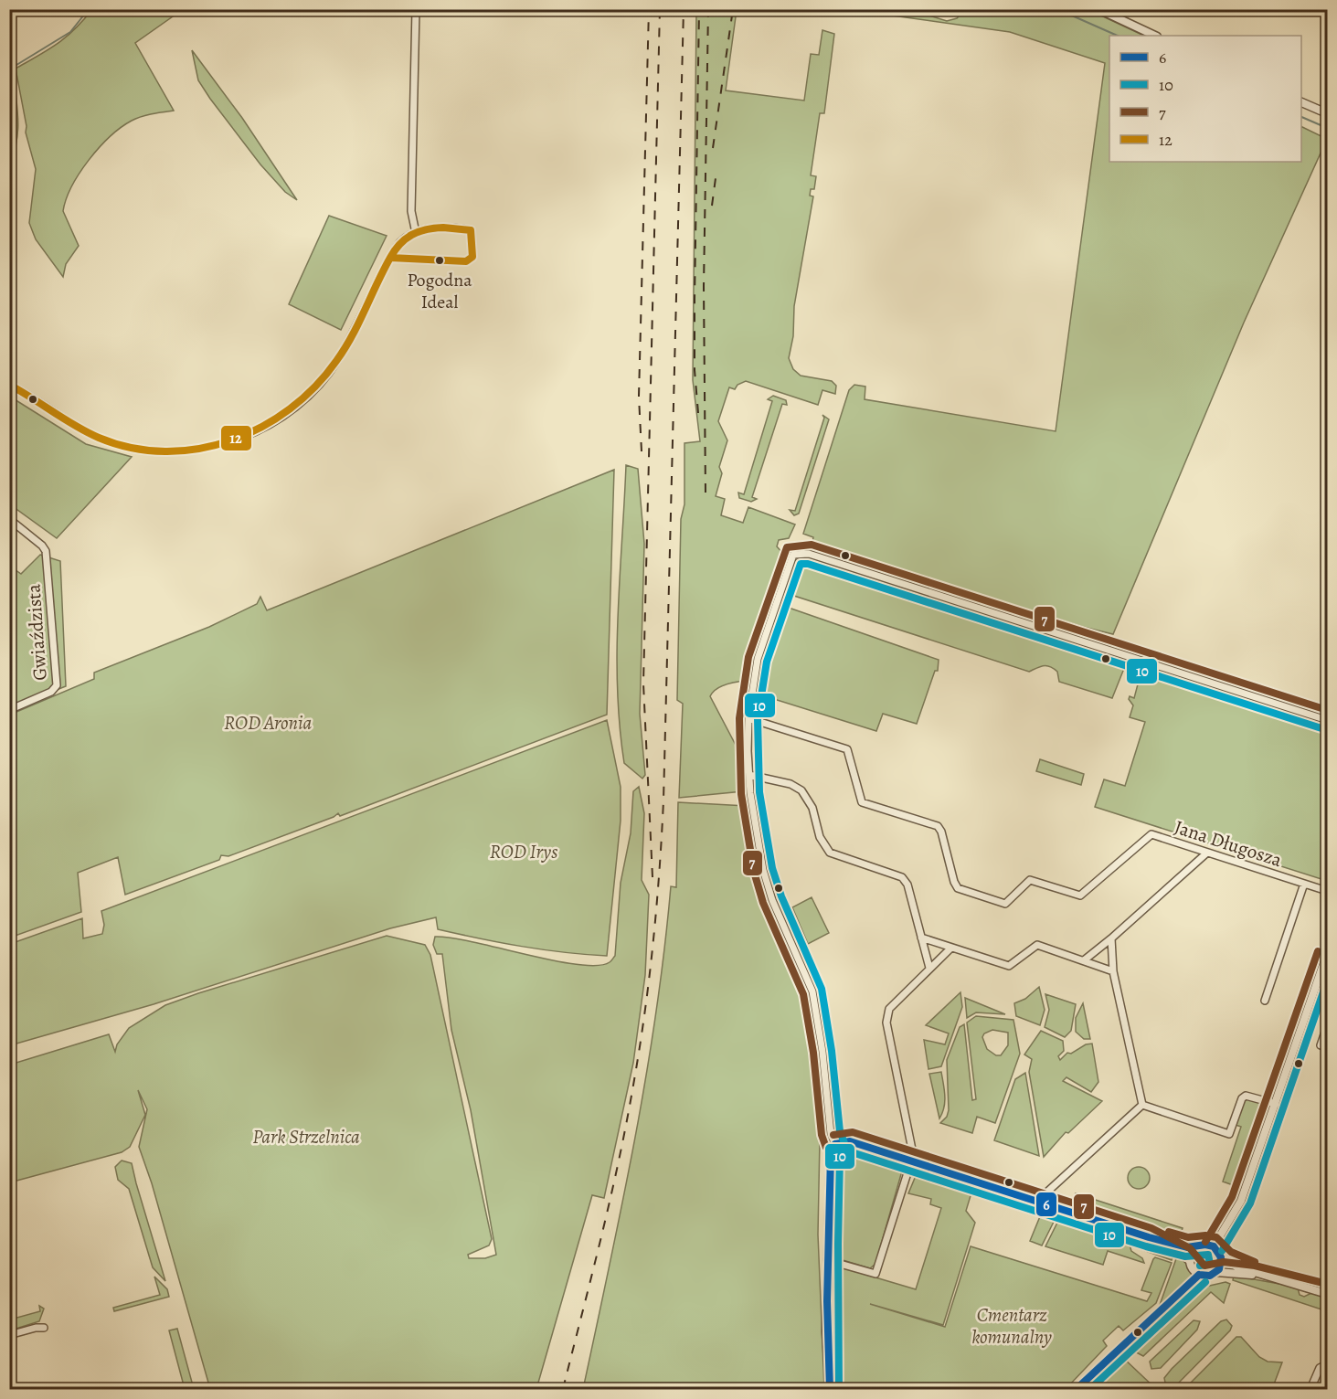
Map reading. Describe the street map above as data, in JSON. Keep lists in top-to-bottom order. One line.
{"streets":{"street":["Gwiaździsta","Jana Długosza"]},"parks":["ROD Aronia","ROD Irys","Park Strzelnica","Cmentarz komunalny"],"places":["Pogodna Ideal"],"lines":["transit line 12","transit line 7","transit line 10","transit line 6"],"legend":["6","10","7","12"]}
